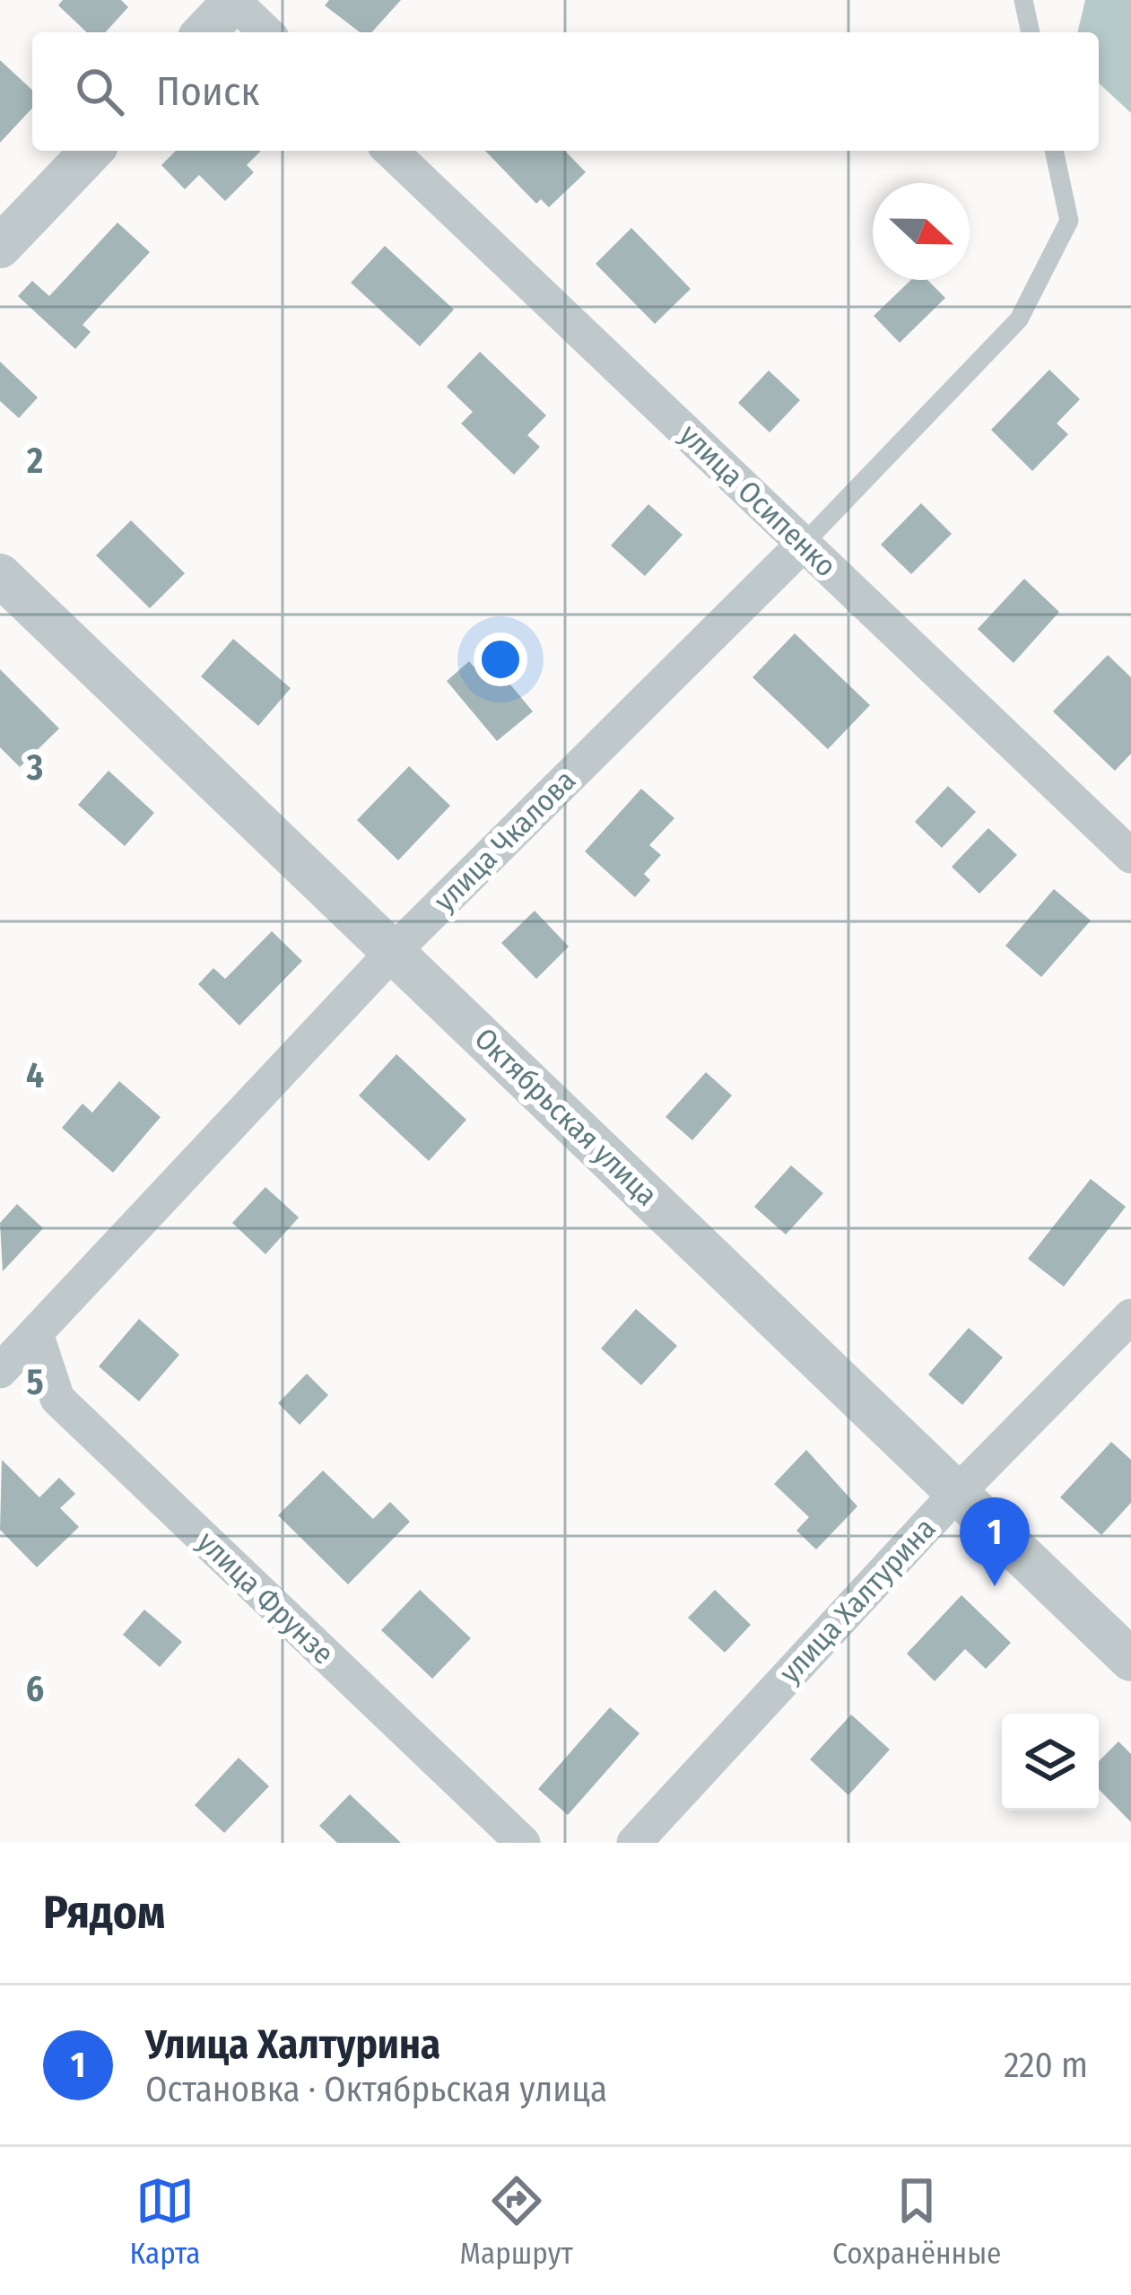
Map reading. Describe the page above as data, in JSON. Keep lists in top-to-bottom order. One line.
{"streets":{"street":["улица Осипенко","улица Чкалова","Октябрьская улица","улица Фрунзе","улица Халтурина"]},"crossings":[["улица Осипенко","улица Чкалова"],["улица Чкалова","Октябрьская улица"],["улица Чкалова","улица Фрунзе"],["Октябрьская улица","улица Халтурина"]],"north":"right","page":{"search":"Поиск","pins":"1","heading":"Рядом","list":[{"mark":"1","name":"Улица Халтурина","note":"Остановка · Октябрьская улица","value":"220 m"}],"nav":["Карта","Маршрут","Сохранённые"]},"grid":{"rows":["2","3","4","5","6"]}}
